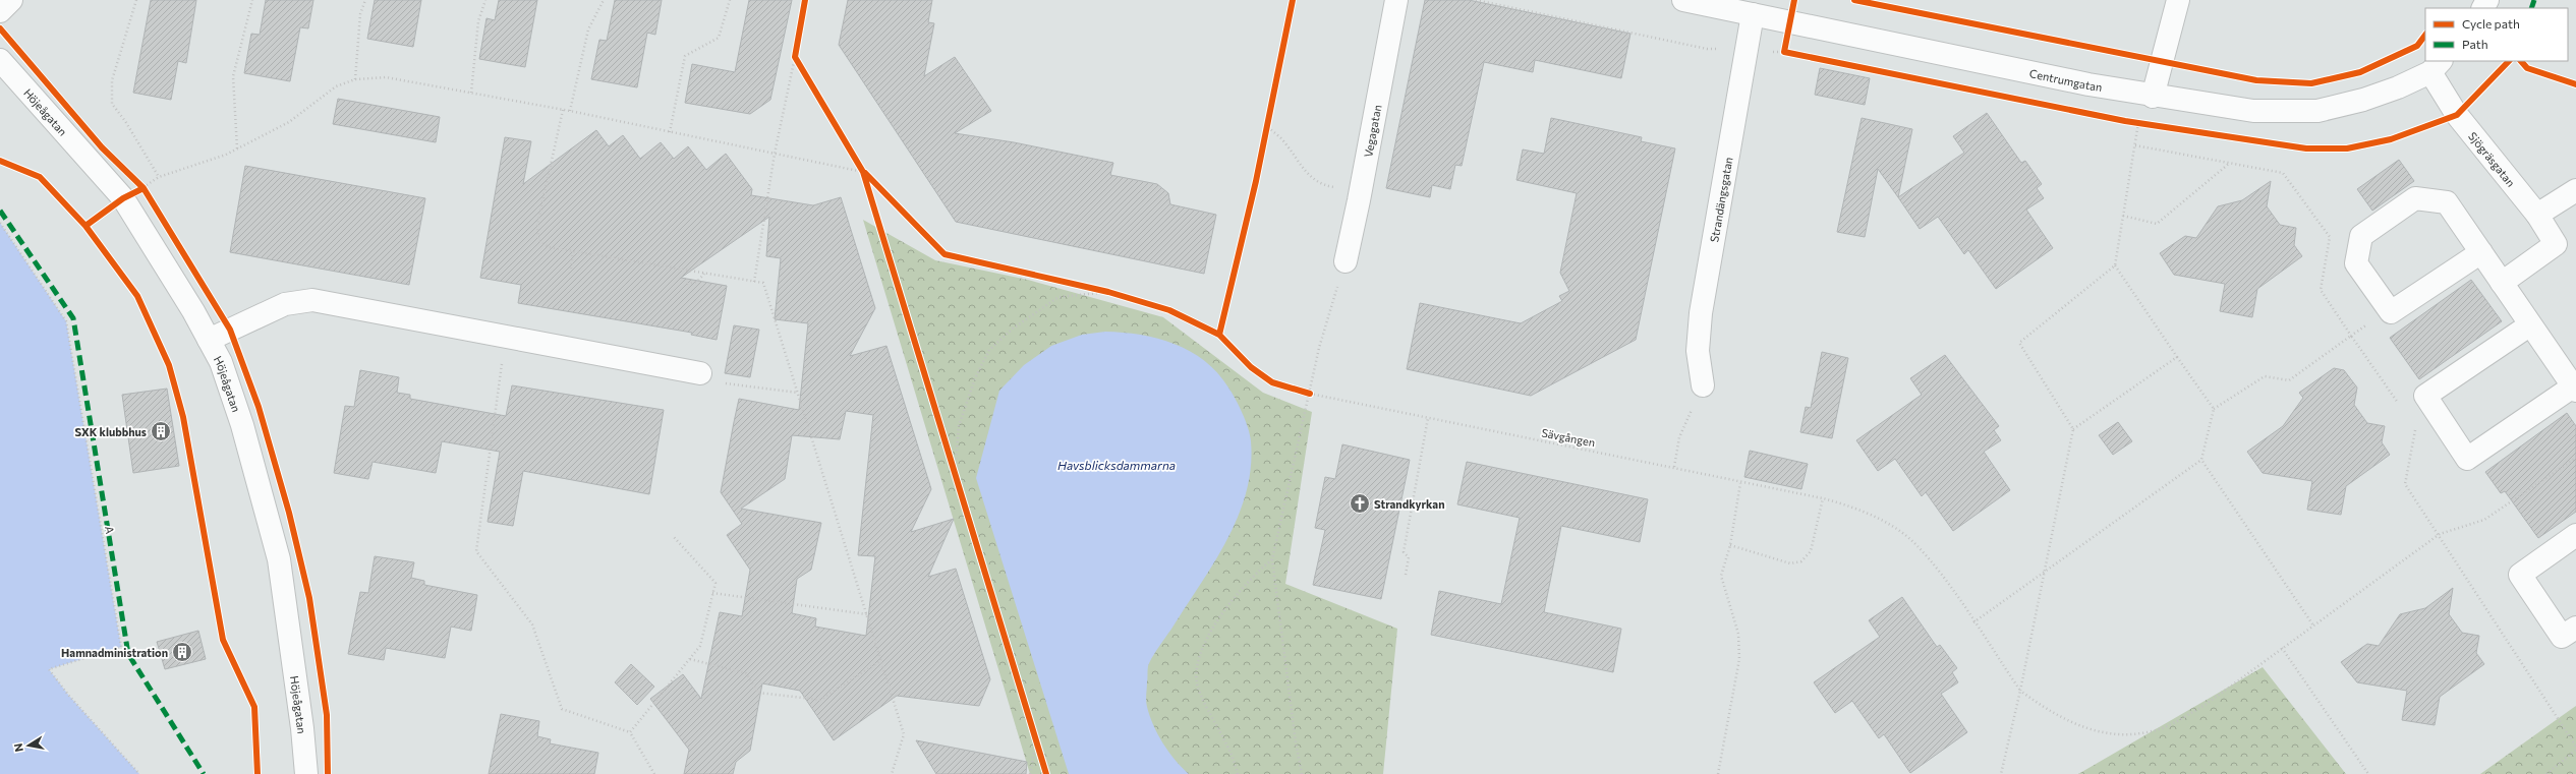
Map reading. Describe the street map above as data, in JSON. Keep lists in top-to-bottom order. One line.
{"streets":{"street":["Centrumgatan","Höjeågatan","Vegagatan","Sjögräsgatan","Strandängsgatan"],"path":["Sävgången","A"]},"crossings":[["Centrumgatan","Sjögräsgatan"],["Centrumgatan","Strandängsgatan"]],"water":["Havsblicksdammarna"],"places":{"building":["SXK klubbhus","Hamnadministration"],"church":["Strandkyrkan"]},"legend":["Cycle path","Path"],"north":"left"}
